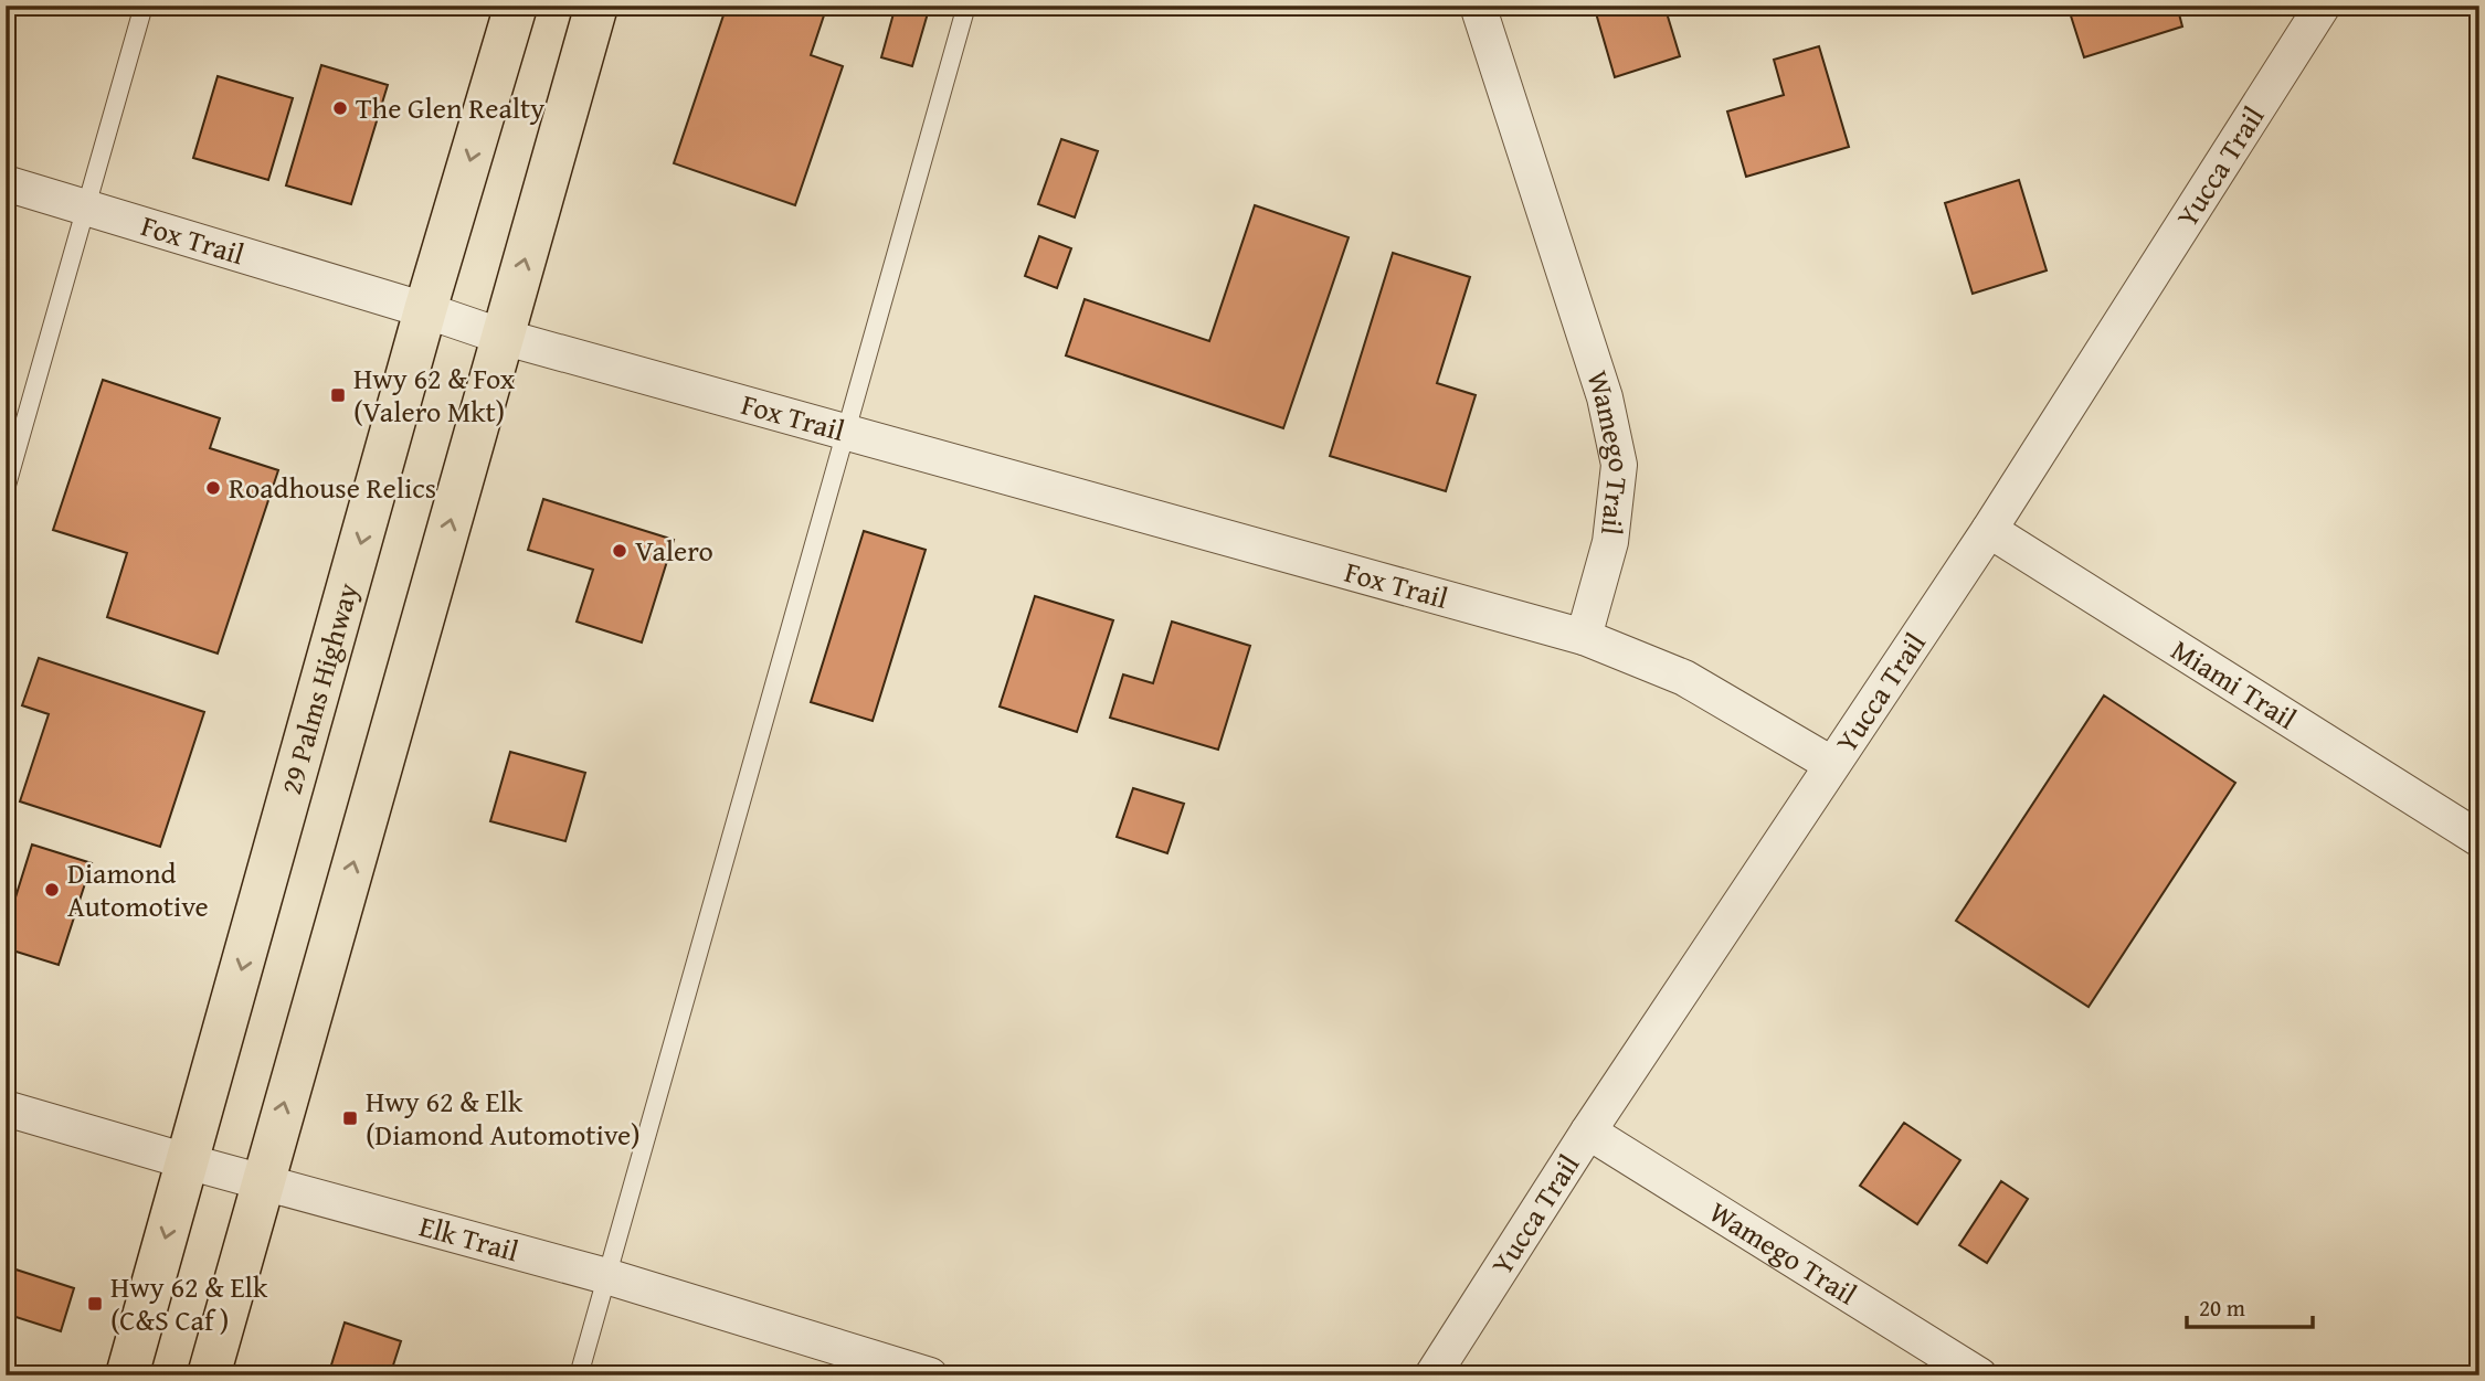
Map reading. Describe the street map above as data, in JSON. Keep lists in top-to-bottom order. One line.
{"streets":{"main road":["29 Palms Highway"],"street":["Yucca Trail","Fox Trail","Wamego Trail","Miami Trail","Elk Trail"]},"crossings":[["Yucca Trail","Wamego Trail"],["Yucca Trail","Miami Trail"],["Fox Trail","Wamego Trail"],["Fox Trail","29 Palms Highway"],["29 Palms Highway","Elk Trail"]],"places":{"other":["The Glen Realty","Roadhouse Relics","Valero","Diamond Automotive"],"transit":["Hwy 62 & Fox (Valero Mkt)","Hwy 62 & Elk (Diamond Automotive)","Hwy 62 & Elk (C&S Caf )"]},"scale_bar":"20 m"}
